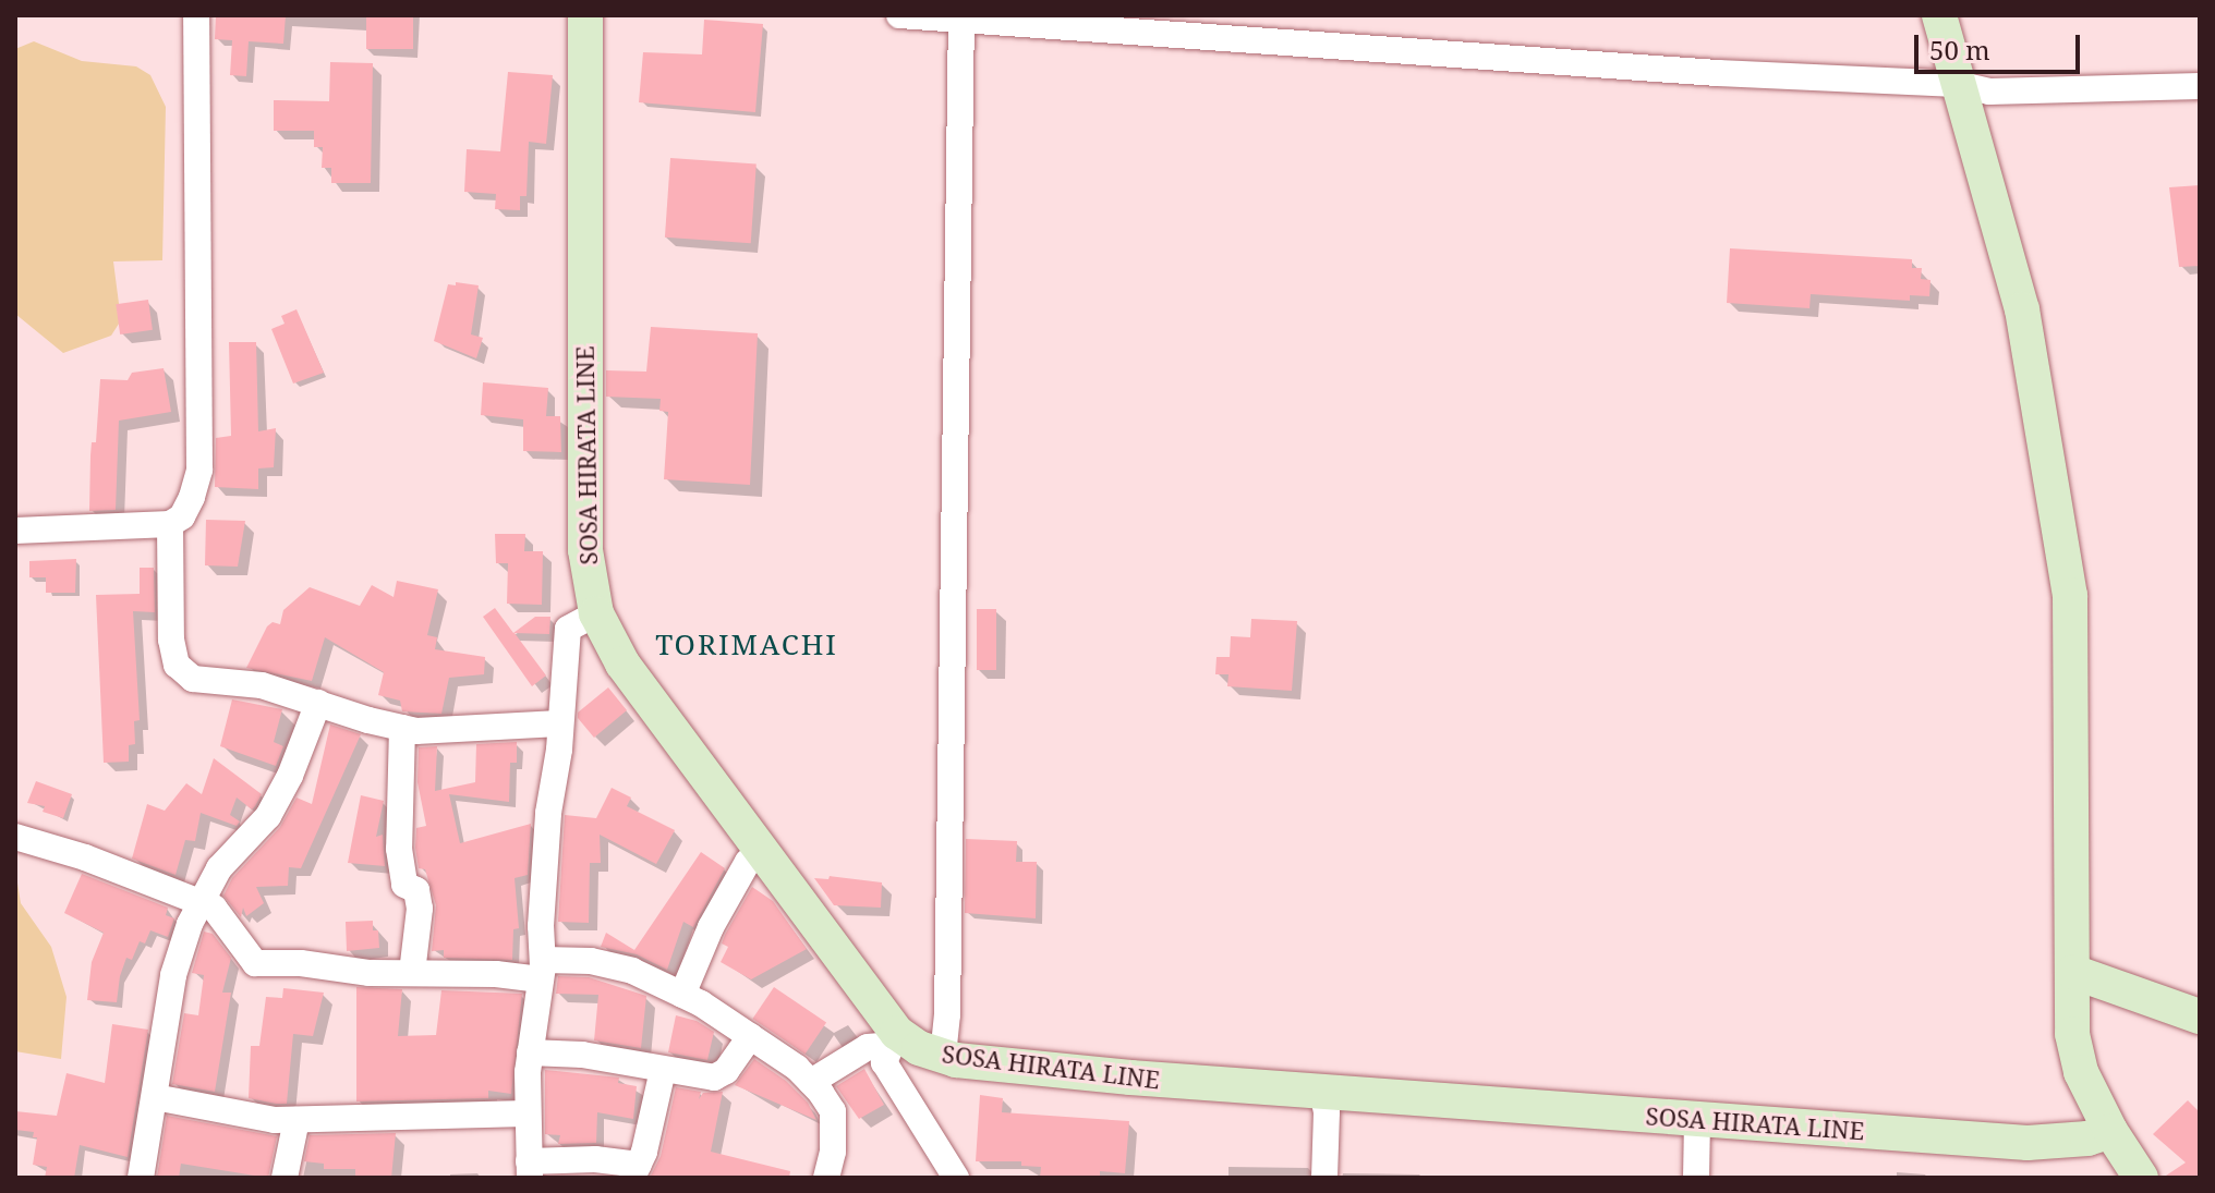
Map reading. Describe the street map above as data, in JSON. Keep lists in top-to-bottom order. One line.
{"streets":{"main road":["SOSA HIRATA LINE"]},"districts":["TORIMACHI"],"scale_bar":"50 m"}
